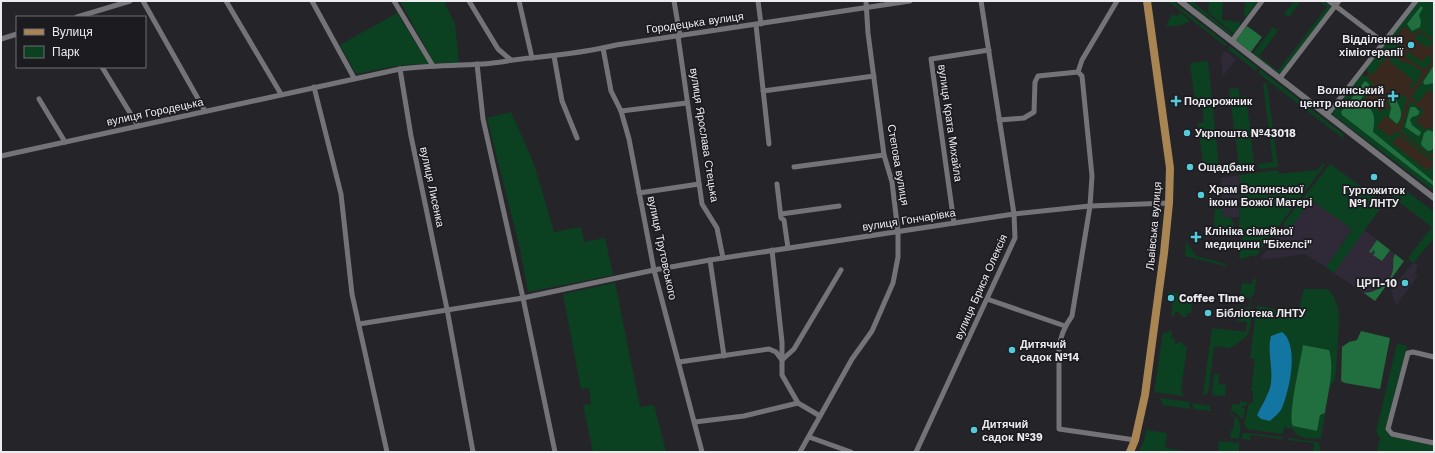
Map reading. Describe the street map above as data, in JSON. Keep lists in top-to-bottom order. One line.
{"streets":{"main road":["Львівська вулиця"],"street":["Городецька вулиця","вулиця Городецька","вулиця Крата Михайла","вулиця Ярослава Стецька","Степова вулиця","вулиця Лисенка","вулиця Гончарівка","вулиця Трутовського","вулиця Брися Олексія"]},"crossings":[["Городецька вулиця","вулиця Городецька"],["Городецька вулиця","вулиця Ярослава Стецька"],["Городецька вулиця","Степова вулиця"],["Городецька вулиця","вулиця Лисенка"],["Городецька вулиця","вулиця Трутовського"],["вулиця Городецька","вулиця Лисенка"],["вулиця Крата Михайла","вулиця Гончарівка"],["вулиця Крата Михайла","вулиця Брися Олексія"],["вулиця Ярослава Стецька","вулиця Гончарівка"],["Степова вулиця","вулиця Гончарівка"],["вулиця Гончарівка","Львівська вулиця"],["вулиця Гончарівка","вулиця Трутовського"],["вулиця Гончарівка","вулиця Брися Олексія"]],"places":{"other":["Відділення хіміотерапії","Укрпошта №43018","Ощадбанк","Гуртожиток №1 ЛНТУ","Храм Волинської ікони Божої Матері","ЦРП-10","Coffee Time","Бібліотека ЛНТУ","Дитячий садок №14","Дитячий садок №39"],"health":["Волинський центр онкології","Подорожник","Клініка сімейної медицини \"Біхелсі\""]},"legend":["Вулиця","Парк"]}
